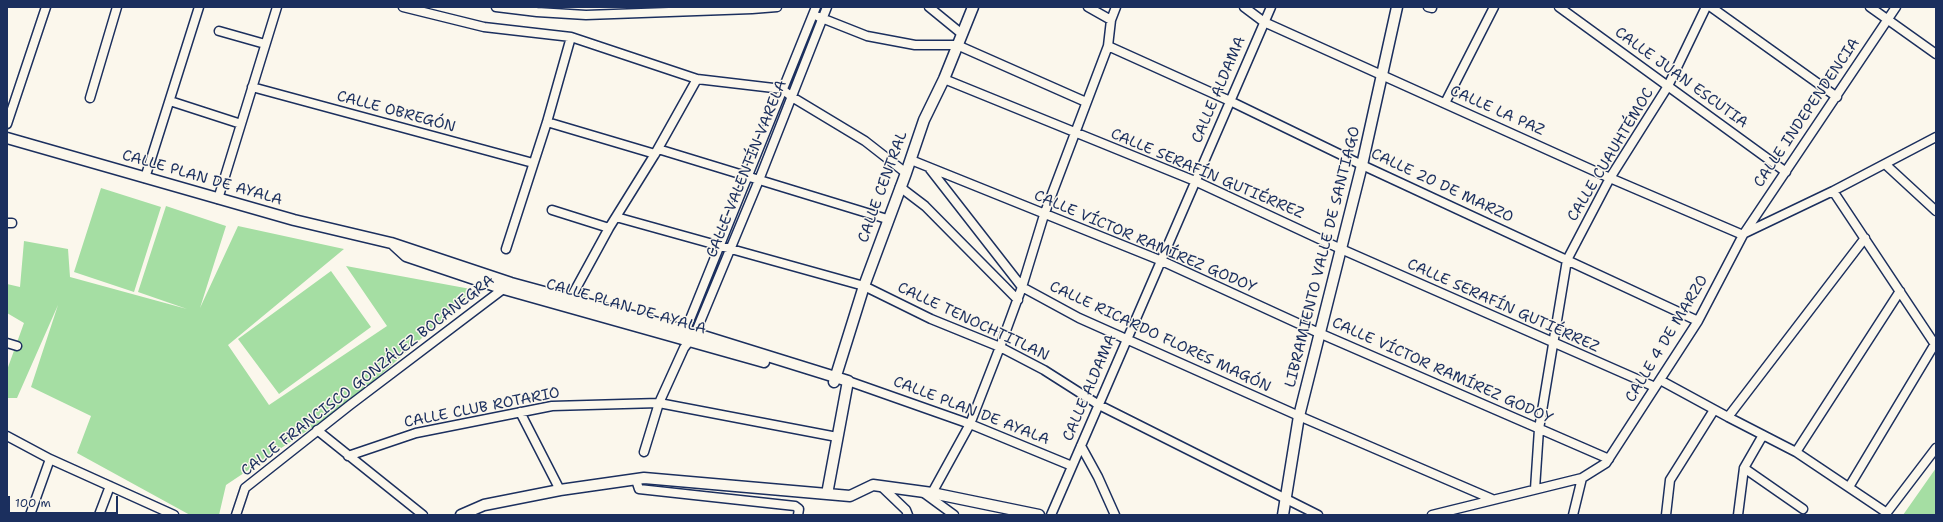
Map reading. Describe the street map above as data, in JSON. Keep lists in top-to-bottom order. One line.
{"streets":{"street":["CALLE JUAN ESCUTIA","CALLE ALDAMA","CALLE LA PAZ","CALLE OBREGÓN","CALLE INDEPENDENCIA","CALLE CUAUHTÉMOC","CALLE VALENTÍN VARELA","CALLE SERAFÍN GUTIÉRREZ","CALLE PLAN DE AYALA","CALLE 20 DE MARZO","CALLE CENTRAL","CALLE VÍCTOR RAMÍREZ GODOY","LIBRAMIENTO VALLE DE SANTIAGO","CALLE TENOCHTITLAN","CALLE RICARDO FLORES MAGÓN","CALLE 4 DE MARZO","CALLE FRANCISCO GONZÁLEZ BOCANEGRA","CALLE CLUB ROTARIO"]},"crossings":[["CALLE JUAN ESCUTIA","CALLE INDEPENDENCIA"],["CALLE JUAN ESCUTIA","CALLE CUAUHTÉMOC"],["CALLE ALDAMA","CALLE LA PAZ"],["CALLE ALDAMA","CALLE SERAFÍN GUTIÉRREZ"],["CALLE ALDAMA","CALLE PLAN DE AYALA"],["CALLE ALDAMA","CALLE 20 DE MARZO"],["CALLE ALDAMA","CALLE VÍCTOR RAMÍREZ GODOY"],["CALLE ALDAMA","CALLE TENOCHTITLAN"],["CALLE ALDAMA","CALLE RICARDO FLORES MAGÓN"],["CALLE LA PAZ","CALLE INDEPENDENCIA"],["CALLE LA PAZ","CALLE CUAUHTÉMOC"],["CALLE LA PAZ","LIBRAMIENTO VALLE DE SANTIAGO"],["CALLE LA PAZ","CALLE 4 DE MARZO"],["CALLE INDEPENDENCIA","CALLE 4 DE MARZO"],["CALLE CUAUHTÉMOC","CALLE SERAFÍN GUTIÉRREZ"],["CALLE CUAUHTÉMOC","CALLE 20 DE MARZO"],["CALLE CUAUHTÉMOC","CALLE VÍCTOR RAMÍREZ GODOY"],["CALLE CUAUHTÉMOC","CALLE 4 DE MARZO"],["CALLE VALENTÍN VARELA","CALLE PLAN DE AYALA"],["CALLE VALENTÍN VARELA","CALLE TENOCHTITLAN"],["CALLE SERAFÍN GUTIÉRREZ","CALLE CENTRAL"],["CALLE SERAFÍN GUTIÉRREZ","LIBRAMIENTO VALLE DE SANTIAGO"],["CALLE SERAFÍN GUTIÉRREZ","CALLE 4 DE MARZO"],["CALLE PLAN DE AYALA","CALLE CENTRAL"],["CALLE PLAN DE AYALA","CALLE FRANCISCO GONZÁLEZ BOCANEGRA"],["CALLE 20 DE MARZO","LIBRAMIENTO VALLE DE SANTIAGO"],["CALLE 20 DE MARZO","CALLE 4 DE MARZO"],["CALLE CENTRAL","CALLE VÍCTOR RAMÍREZ GODOY"],["CALLE CENTRAL","CALLE TENOCHTITLAN"],["CALLE VÍCTOR RAMÍREZ GODOY","LIBRAMIENTO VALLE DE SANTIAGO"],["CALLE VÍCTOR RAMÍREZ GODOY","CALLE RICARDO FLORES MAGÓN"],["CALLE VÍCTOR RAMÍREZ GODOY","CALLE 4 DE MARZO"],["LIBRAMIENTO VALLE DE SANTIAGO","CALLE TENOCHTITLAN"],["LIBRAMIENTO VALLE DE SANTIAGO","CALLE RICARDO FLORES MAGÓN"],["CALLE RICARDO FLORES MAGÓN","CALLE 4 DE MARZO"]],"scale_bar":"100 m"}
